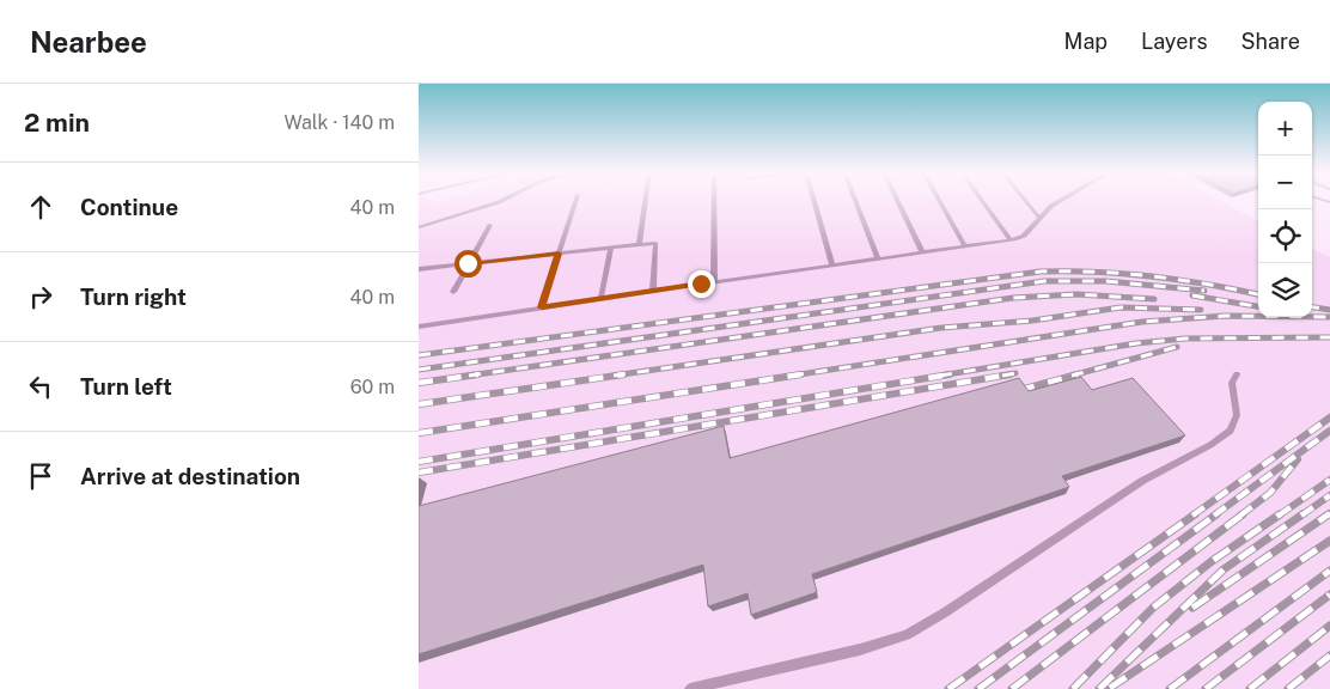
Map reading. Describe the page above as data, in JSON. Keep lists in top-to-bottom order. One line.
{"page":{"header":"Nearbee","nav":["Map","Layers","Share"],"heading":["2 min","Walk · 140 m"],"map_buttons":["+","−"],"list":[["Continue","40 m"],["Turn right","40 m"],["Turn left","60 m"],"Arrive at destination"]}}
